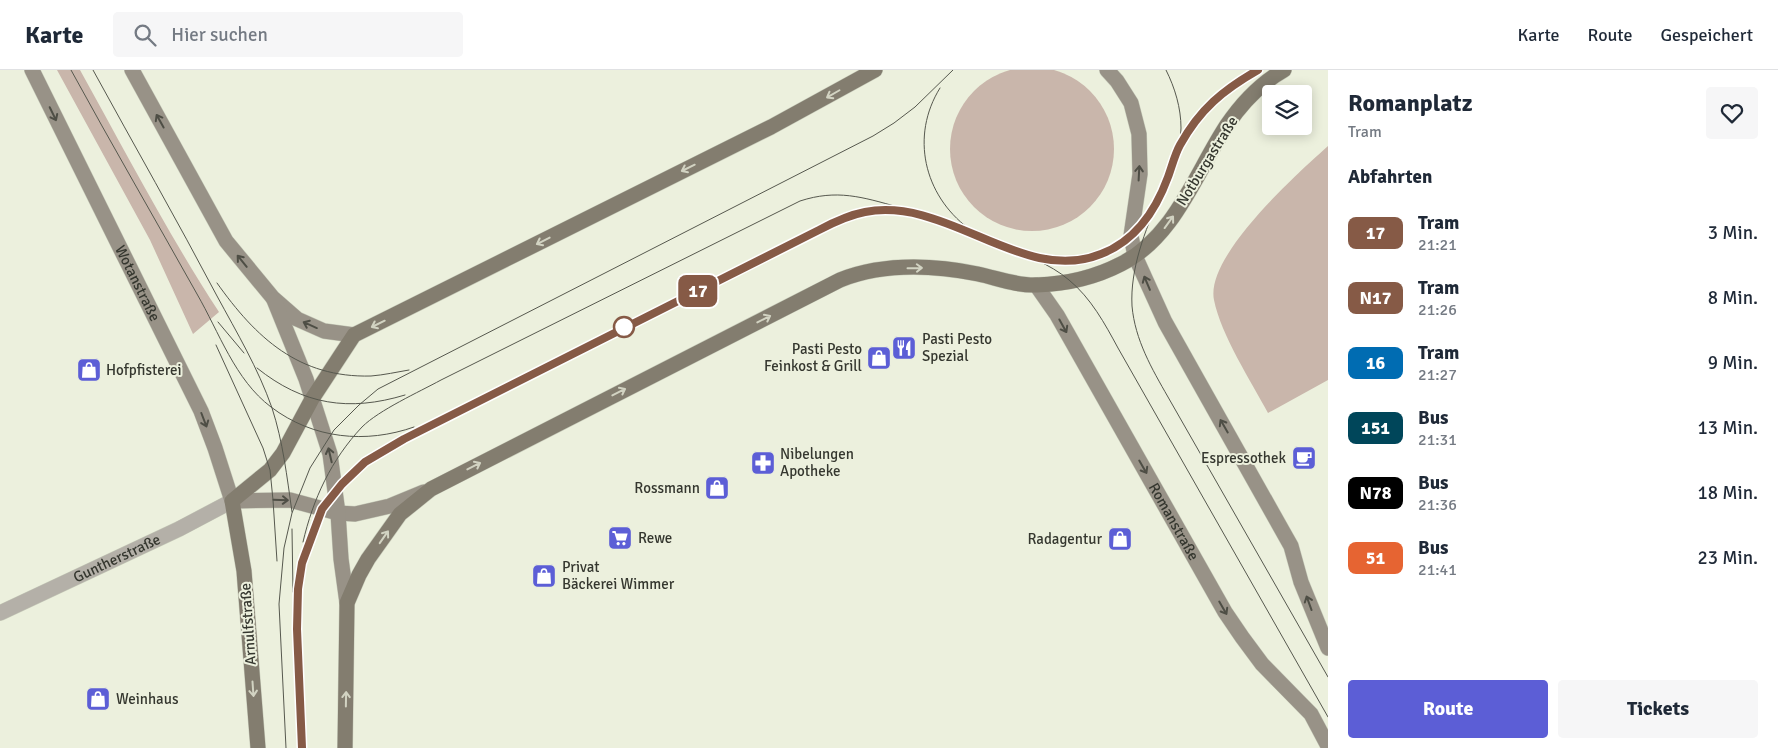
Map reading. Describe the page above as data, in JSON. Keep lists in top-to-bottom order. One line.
{"streets":{"main road":["Notburgastraße","Wotanstraße","Romanstraße","Arnulfstraße"],"street":["Guntherstraße"]},"crossings":[["Notburgastraße","Romanstraße"],["Wotanstraße","Guntherstraße"],["Wotanstraße","Arnulfstraße"],["Guntherstraße","Arnulfstraße"]],"one_way":["Notburgastraße"],"places":{"restaurant":["Pasti Pesto Spezial"],"shop":["Pasti Pesto Feinkost & Grill","Hofpfisterei","Rossmann","Radagentur","Privat Bäckerei Wimmer","Weinhaus"],"cafe":["Espressothek"],"pharmacy":["Nibelungen Apotheke"],"supermarket":["Rewe"]},"lines":["tram line 17"],"page":{"header":"Karte","search":"Hier suchen","nav":["Karte","Route","Gespeichert"],"on_map":"17","heading":[["Romanplatz","Tram"],"Abfahrten"],"list":[{"mark":"17","name":"Tram","note":"21:21","value":"3 Min."},{"mark":"N17","name":"Tram","note":"21:26","value":"8 Min."},{"mark":"16","name":"Tram","note":"21:27","value":"9 Min."},{"mark":"151","name":"Bus","note":"21:31","value":"13 Min."},{"mark":"N78","name":"Bus","note":"21:36","value":"18 Min."},{"mark":"51","name":"Bus","note":"21:41","value":"23 Min."}],"buttons":["Route","Tickets"]}}
